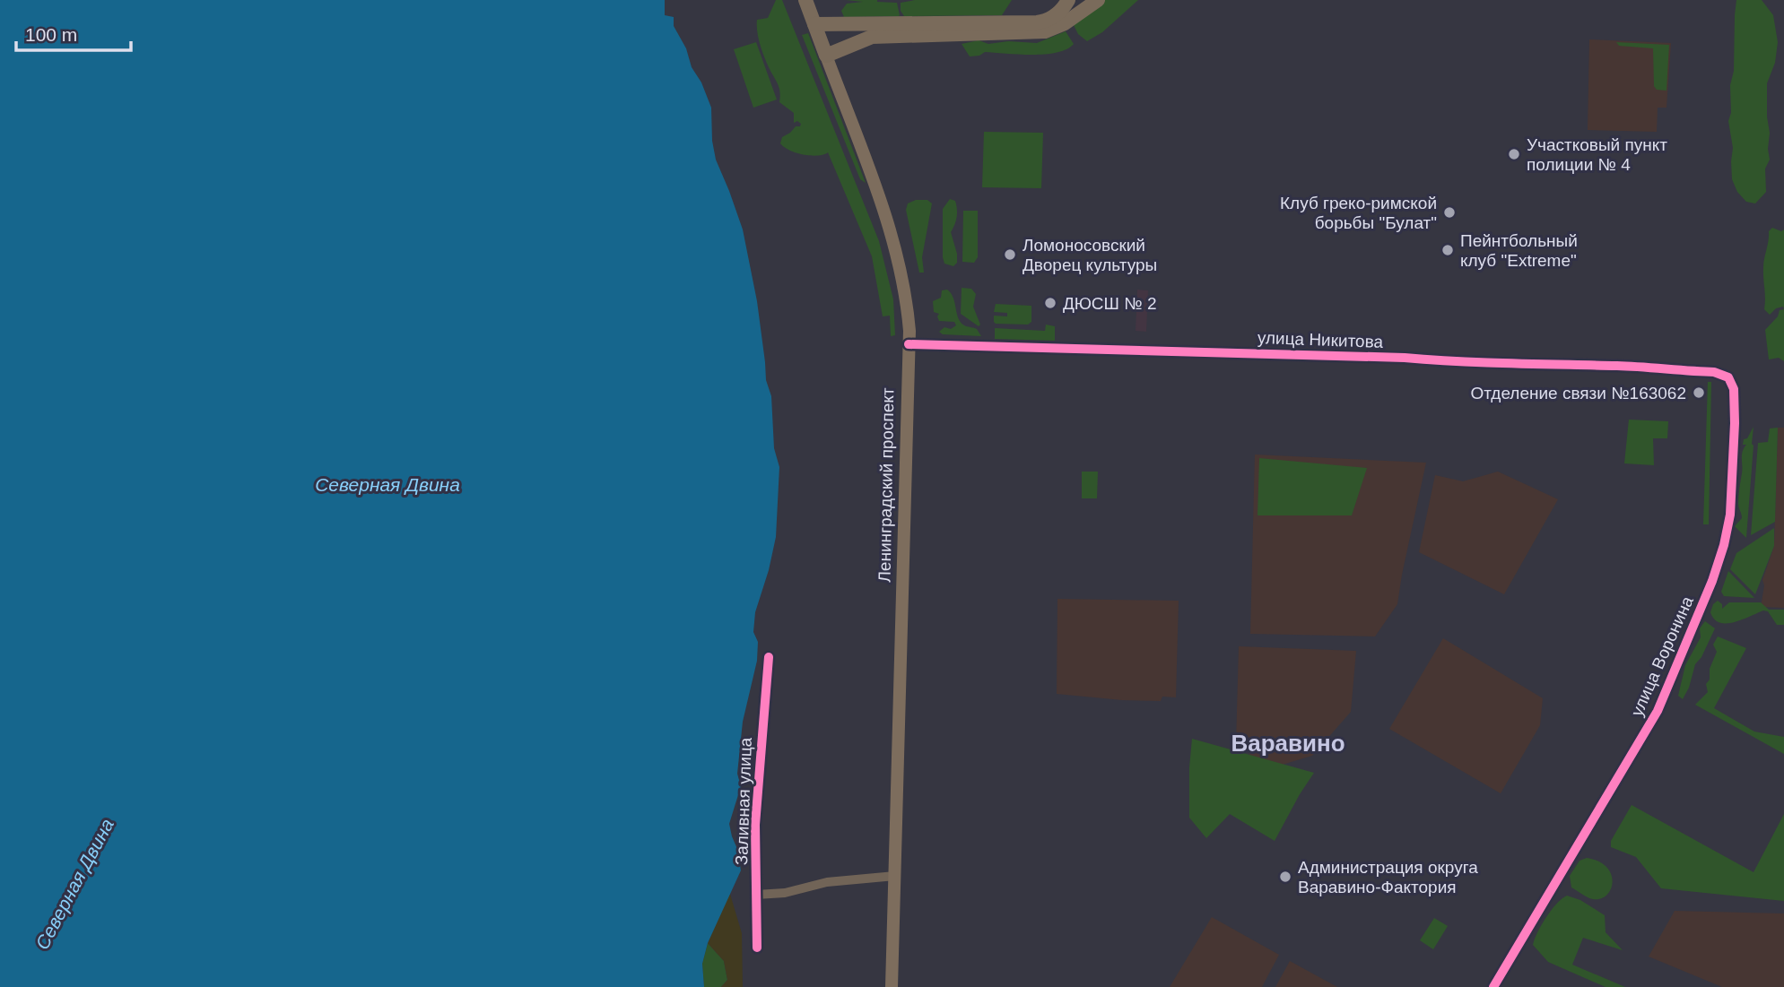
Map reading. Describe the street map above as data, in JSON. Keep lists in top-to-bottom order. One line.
{"streets":{"main road":["Ленинградский проспект"],"street":["улица Никитова","улица Воронина","Заливная улица"]},"crossings":[["улица Никитова","Ленинградский проспект"],["улица Никитова","улица Воронина"]],"districts":["Варавино"],"water":["Северная Двина"],"places":["Участковый пункт полиции № 4","Клуб греко-римской борьбы \"Булат\"","Пейнтбольный клуб \"Extreme\"","Ломоносовский Дворец культуры","ДЮСШ № 2","Отделение связи №163062","Администрация округа Варавино-Фактория"],"scale_bar":"100 m"}
